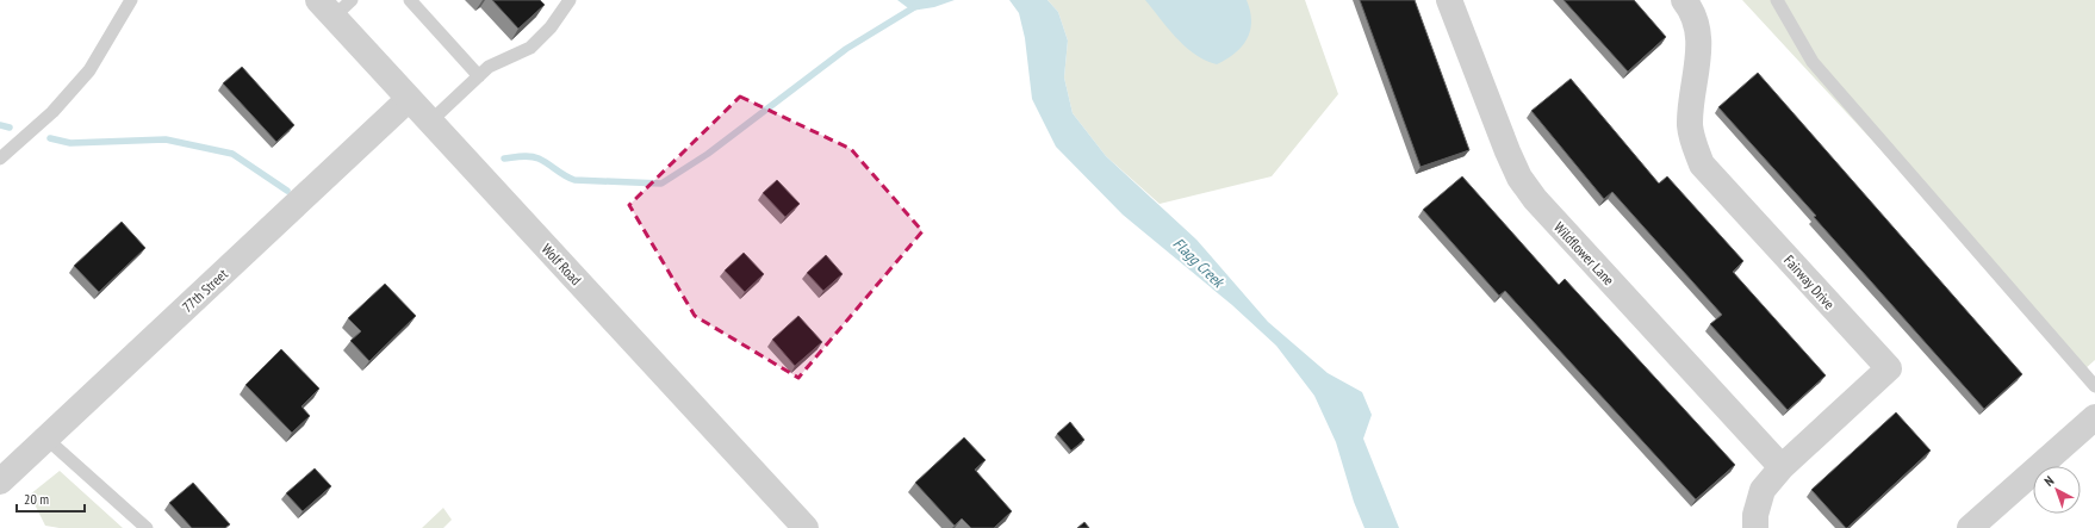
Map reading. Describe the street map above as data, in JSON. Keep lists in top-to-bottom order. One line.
{"streets":{"street":["Wildflower Lane","Wolf Road","Fairway Drive","77th Street"]},"crossings":[["Wildflower Lane","Fairway Drive"],["Wolf Road","77th Street"]],"water":["Flagg Creek"],"scale_bar":"20 m","north":"top left"}
